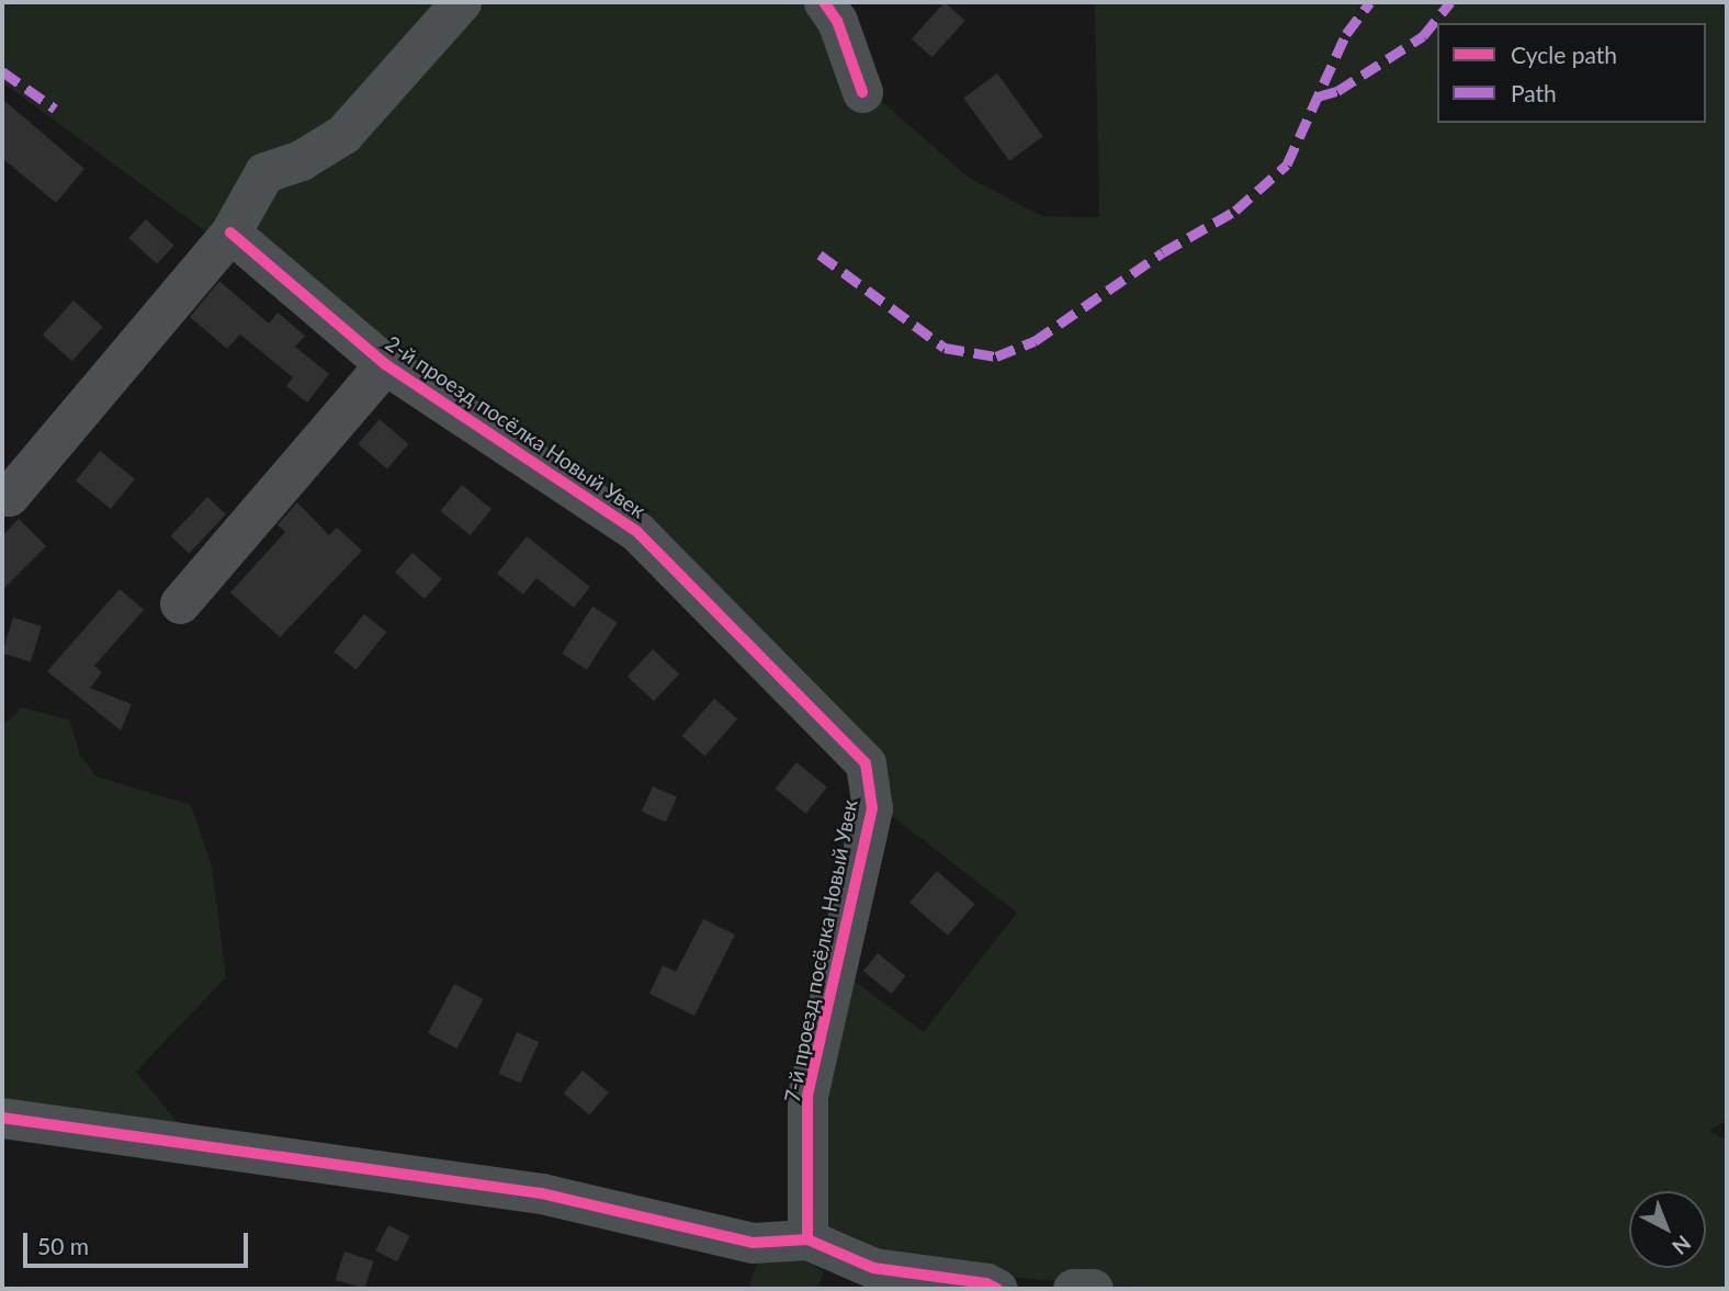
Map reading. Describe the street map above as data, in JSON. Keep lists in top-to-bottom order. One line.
{"streets":{"street":["2-й проезд посёлка Новый Увек","7-й проезд посёлка Новый Увек"]},"crossings":[["2-й проезд посёлка Новый Увек","7-й проезд посёлка Новый Увек"]],"legend":["Cycle path","Path"],"scale_bar":"50 m","north":"bottom right"}
